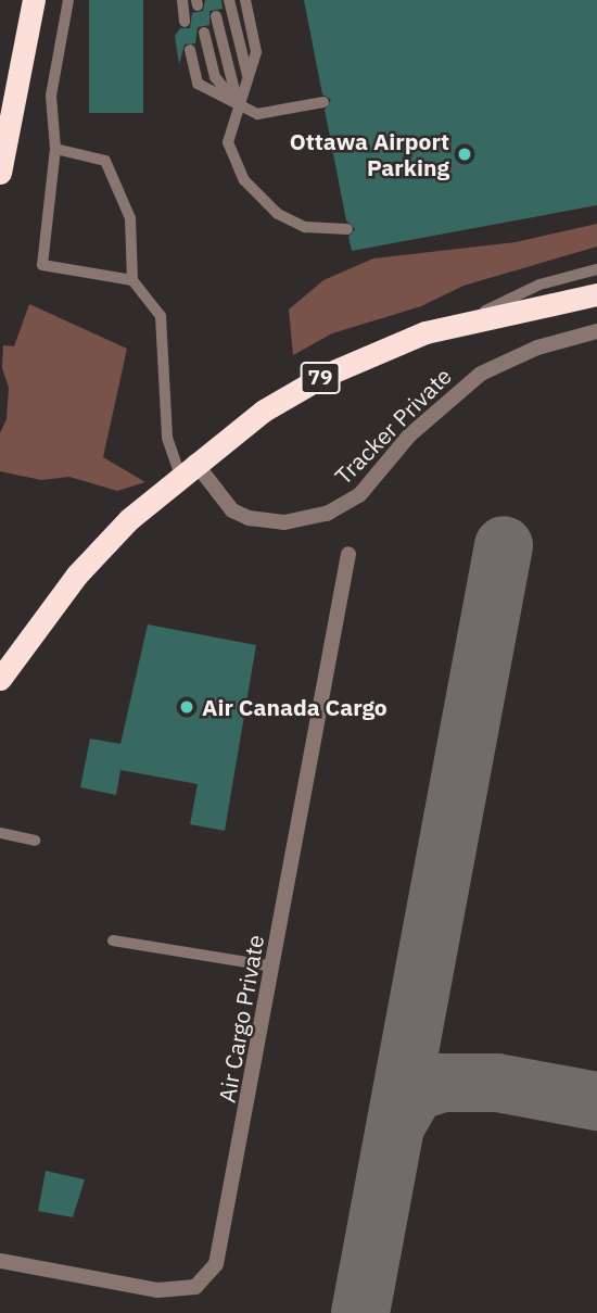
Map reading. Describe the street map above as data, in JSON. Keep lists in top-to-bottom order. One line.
{"streets":{"highway":["79"],"street":["Tracker Private","Air Cargo Private"]},"crossings":[["79","Tracker Private"]],"places":["Ottawa Airport Parking","Air Canada Cargo"]}
